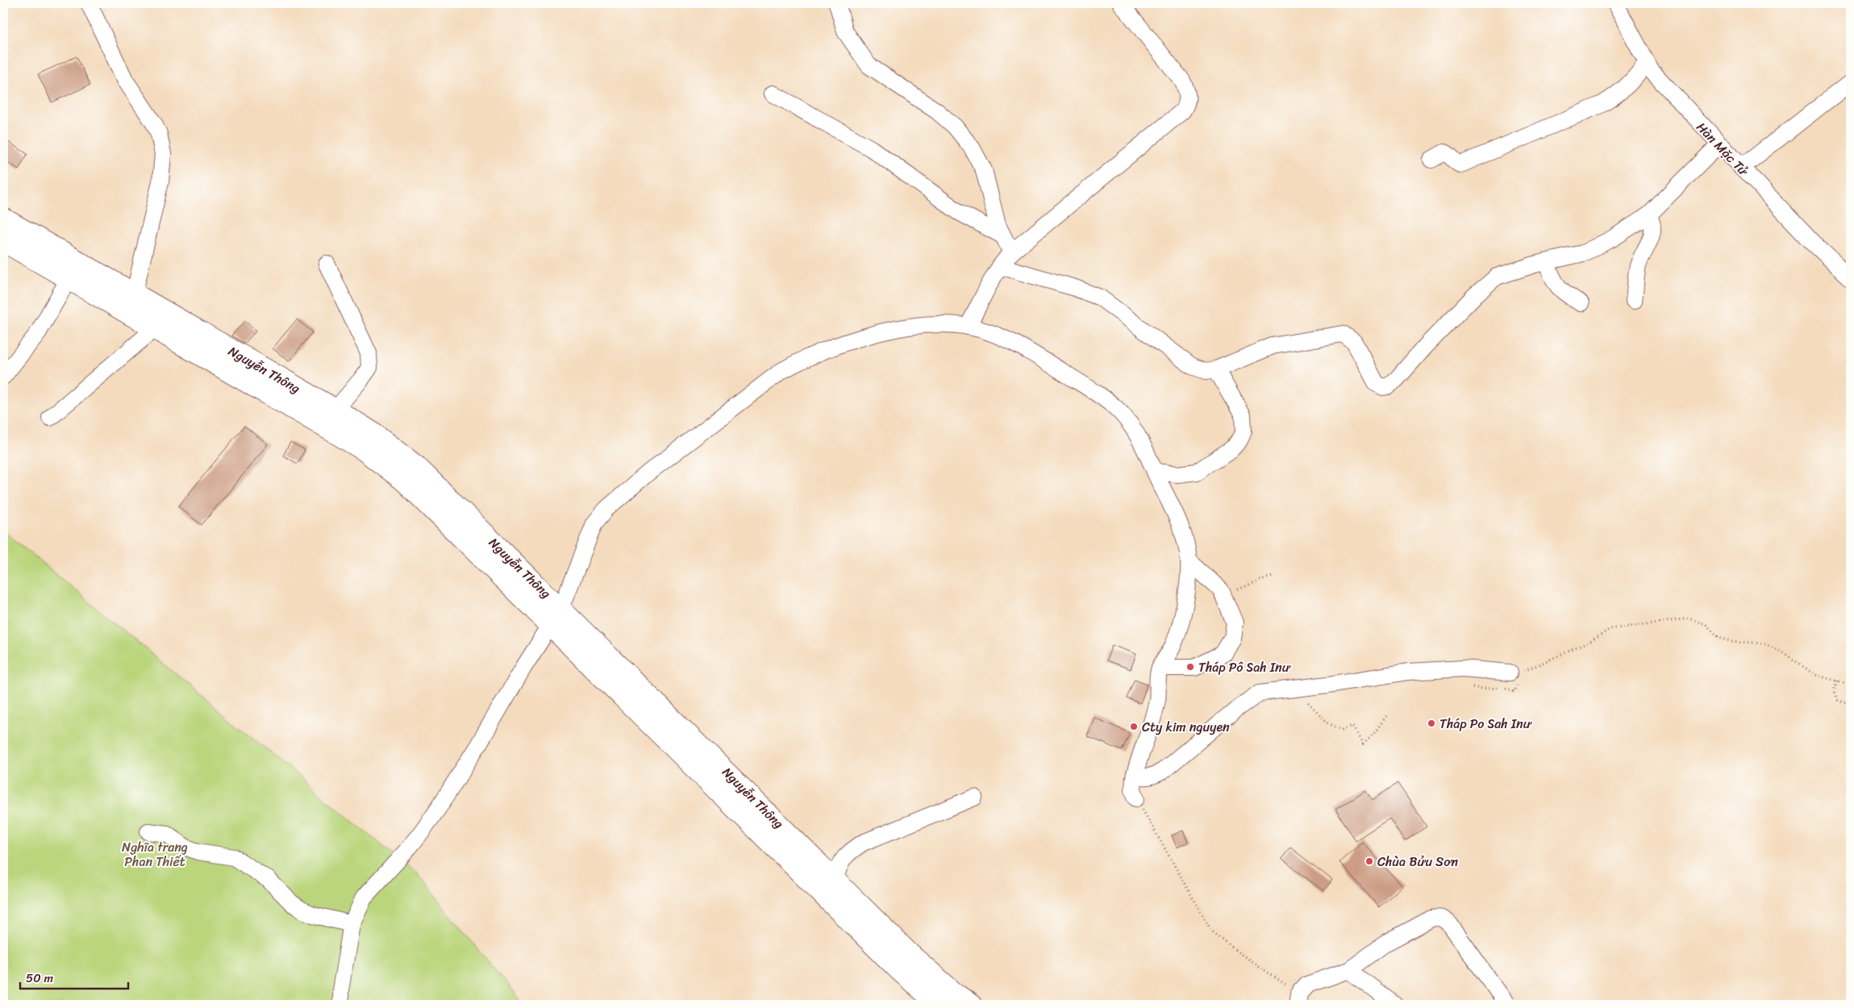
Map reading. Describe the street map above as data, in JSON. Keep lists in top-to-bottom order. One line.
{"streets":{"main road":["Nguyễn Thông"],"street":["Hàn Mặc Tử"]},"parks":["Nghĩa trang Phan Thiết"],"places":["Tháp Pô Sah Inư","Tháp Po Sah Inư","Cty kim nguyen","Chùa Bửu Sơn"],"scale_bar":"50 m"}
